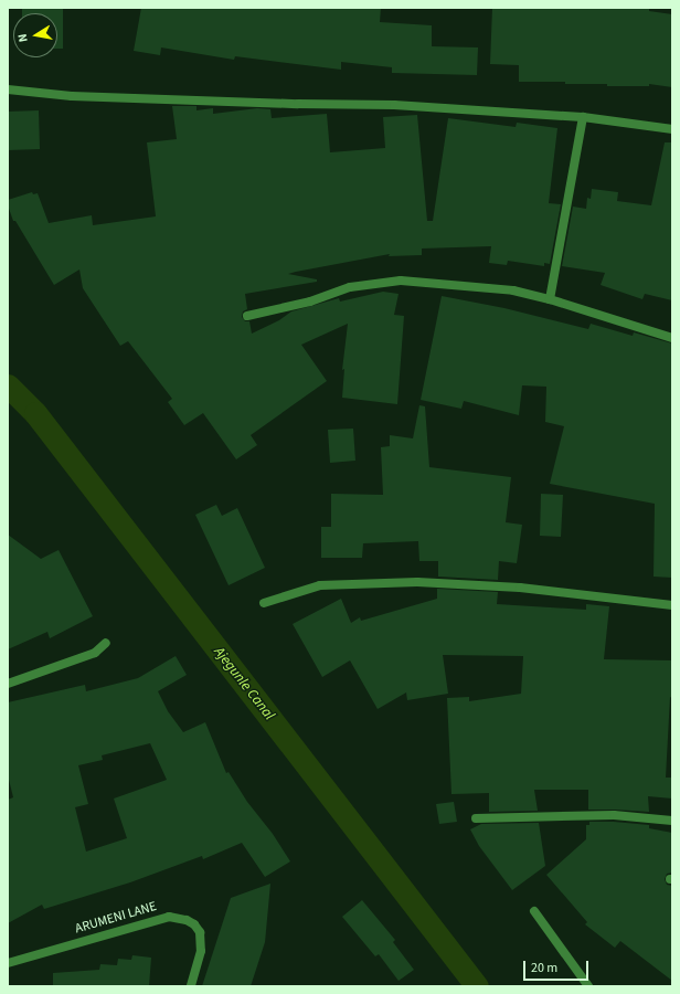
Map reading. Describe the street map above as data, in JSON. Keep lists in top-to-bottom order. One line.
{"streets":{"street":["ARUMENI LANE"]},"water":["Ajegunle Canal"],"scale_bar":"20 m","north":"left"}
